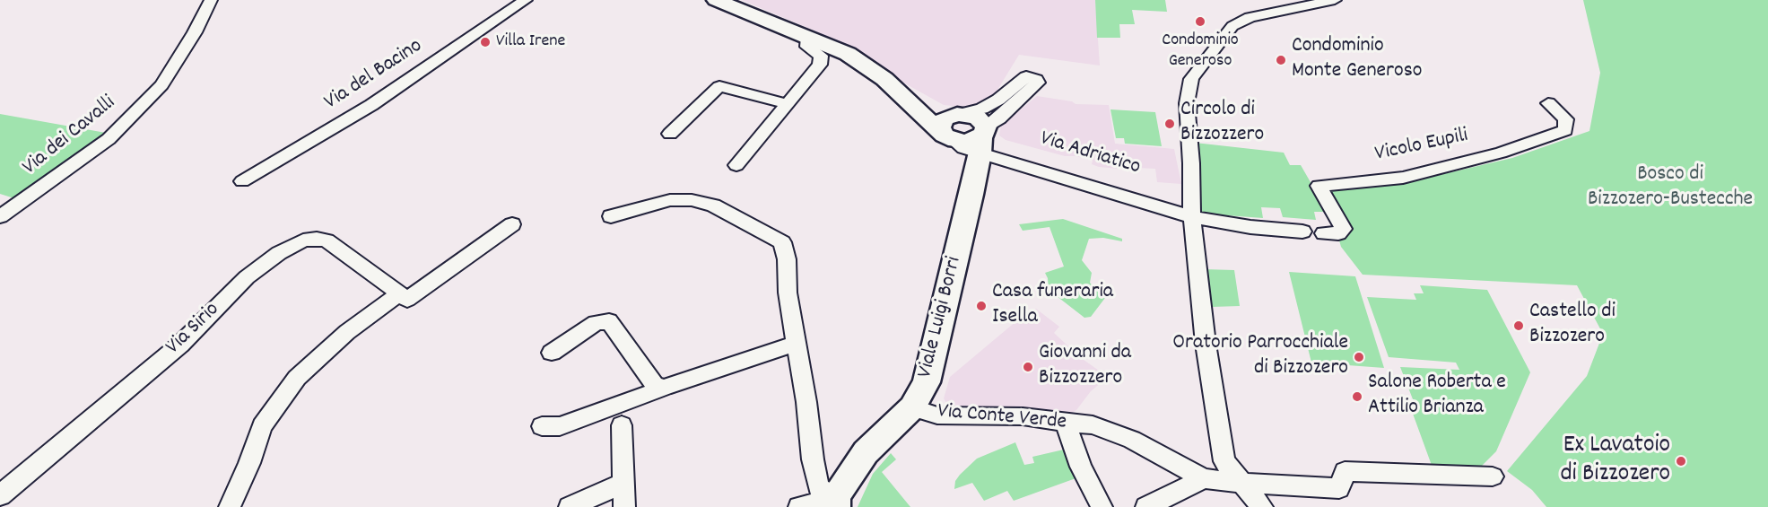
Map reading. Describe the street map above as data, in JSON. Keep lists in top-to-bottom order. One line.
{"streets":{"main road":["Viale Luigi Borri"],"street":["Via del Bacino","Via dei Cavalli","Vicolo Eupili","Via Adriatico","Via Sirio","Via Conte Verde"]},"crossings":[["Via Adriatico","Viale Luigi Borri"],["Viale Luigi Borri","Via Conte Verde"]],"parks":["Bosco di Bizzozero-Bustecche"],"places":["Condominio Generoso","Villa Irene","Condominio Monte Generoso","Circolo di Bizzozzero","Casa funeraria Isella","Castello di Bizzozero","Oratorio Parrocchiale di Bizzozero","Giovanni da Bizzozzero","Salone Roberta e Attilio Brianza","Ex Lavatoio di Bizzozero"]}
